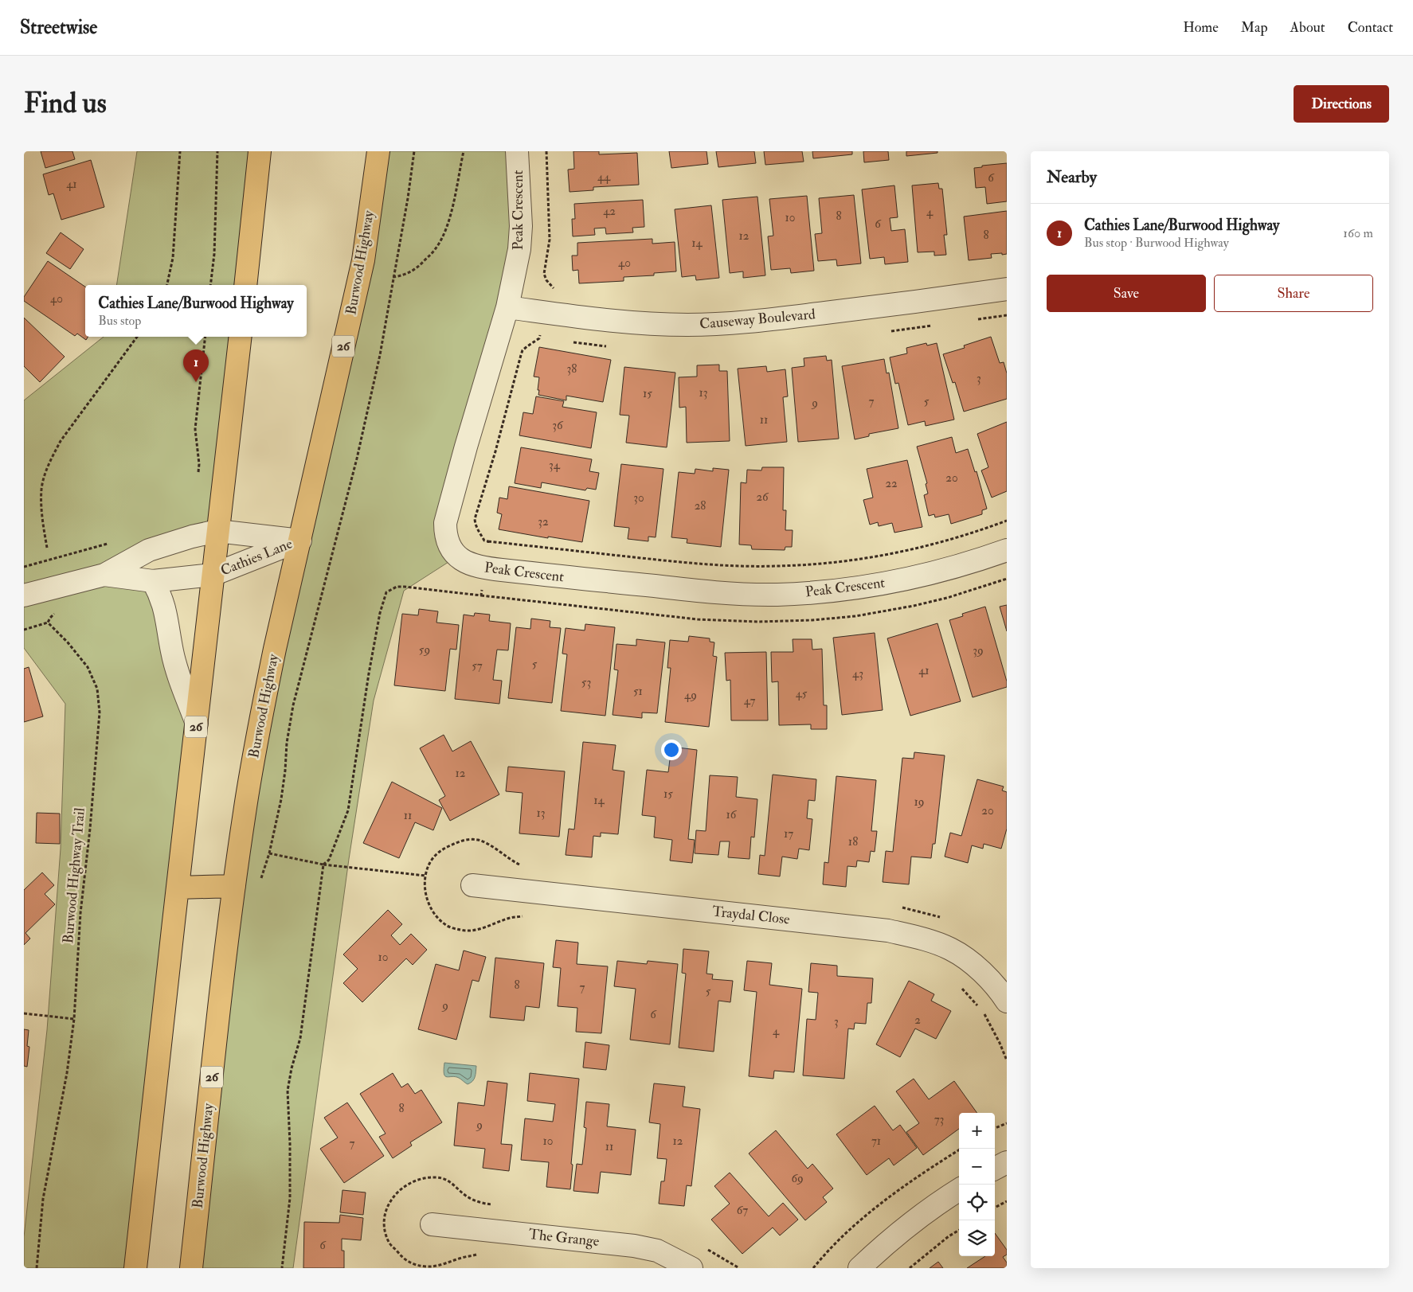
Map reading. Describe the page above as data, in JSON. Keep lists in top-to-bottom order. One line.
{"streets":{"highway":["Burwood Highway","26"],"street":["Peak Crescent","Causeway Boulevard","Cathies Lane","Traydal Close","The Grange"],"path":["Burwood Highway Trail"]},"crossings":[["Peak Crescent","Causeway Boulevard"],["Burwood Highway","Cathies Lane"],["26","Cathies Lane"]],"house_numbers":["44","6","41","42","4","8","10","6","8","12","14","40","40","38","3","13","15","7","5","9","11","36","34","20","22","26","30","28","32","59","39","5","57","41","43","53","51","45","49","47","12","15","14","19","20","13","16","11","17","18","10","8","7","5","9","6","2","3","4","8","73","9","10","12","71","7","11","69","67","6"],"page":{"header":"Streetwise","nav":["Home","Map","About","Contact"],"buttons":["Directions",["Save","Share"]],"title":"Find us","heading":"Nearby","list":[{"mark":"1","name":"Cathies Lane/Burwood Highway","note":"Bus stop · Burwood Highway","value":"160 m"}],"popup":["Cathies Lane/Burwood Highway","Bus stop"],"pins":"1","map_buttons":["+","−"]}}
